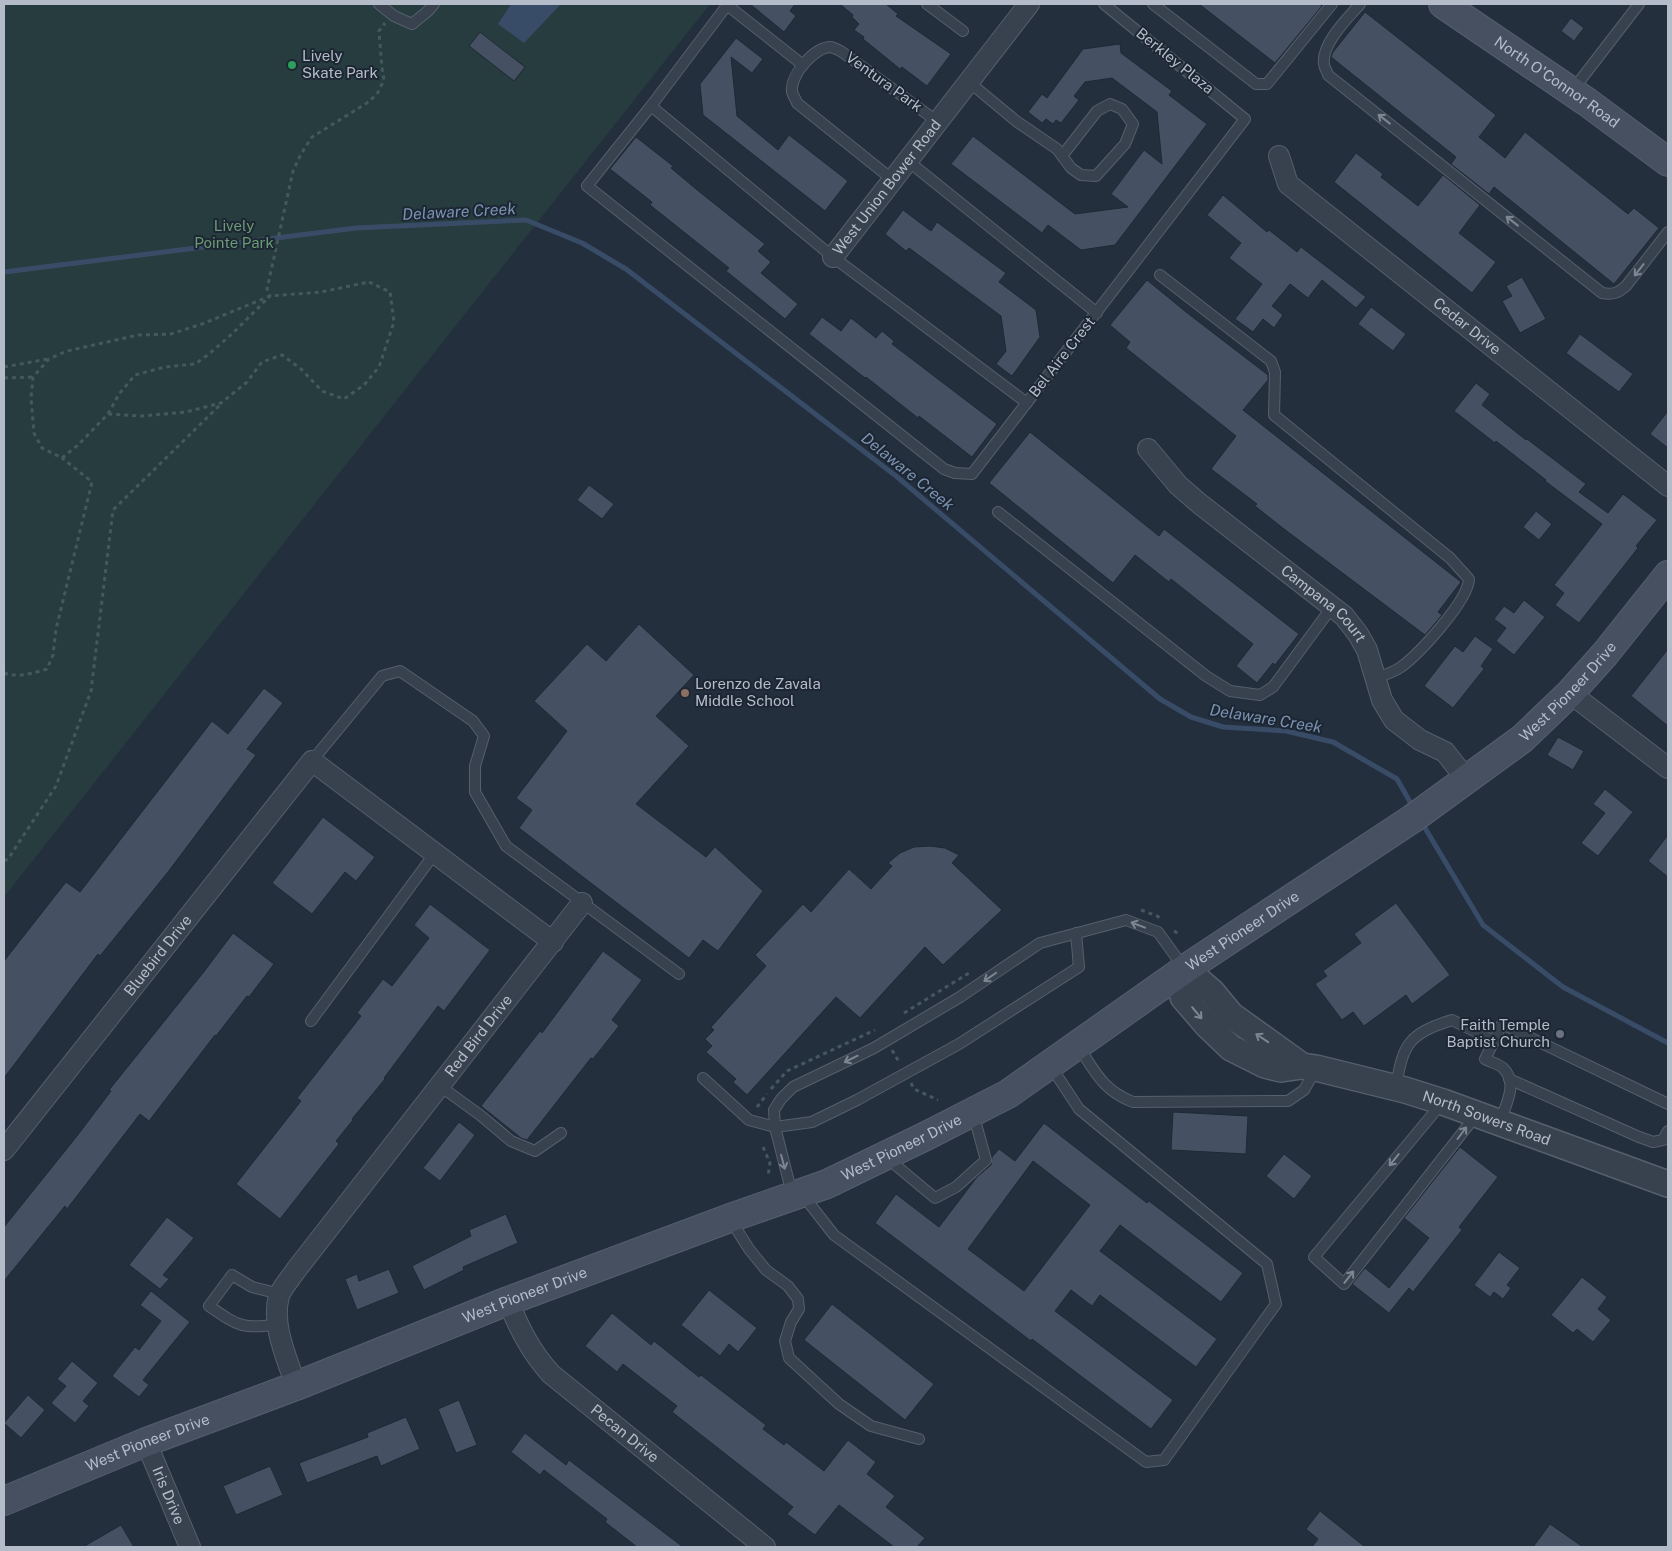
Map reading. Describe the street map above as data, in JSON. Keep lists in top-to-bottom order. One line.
{"streets":{"main road":["North O'Connor Road","West Pioneer Drive"],"street":["West Union Bower Road","Cedar Drive","Campana Court","Bluebird Drive","Red Bird Drive","North Sowers Road","Pecan Drive","Iris Drive"],"lane":["Berkley Plaza","Ventura Park","Bel Aire Crest"]},"crossings":[["Berkley Plaza","Bel Aire Crest"],["Ventura Park","West Union Bower Road"],["West Union Bower Road","Bel Aire Crest"],["Campana Court","West Pioneer Drive"],["West Pioneer Drive","Red Bird Drive"],["West Pioneer Drive","North Sowers Road"],["West Pioneer Drive","Pecan Drive"],["West Pioneer Drive","Iris Drive"]],"water":["Delaware Creek"],"parks":["Lively Pointe Park"],"places":["Lively Skate Park","Lorenzo de Zavala Middle School","Faith Temple Baptist Church"]}
